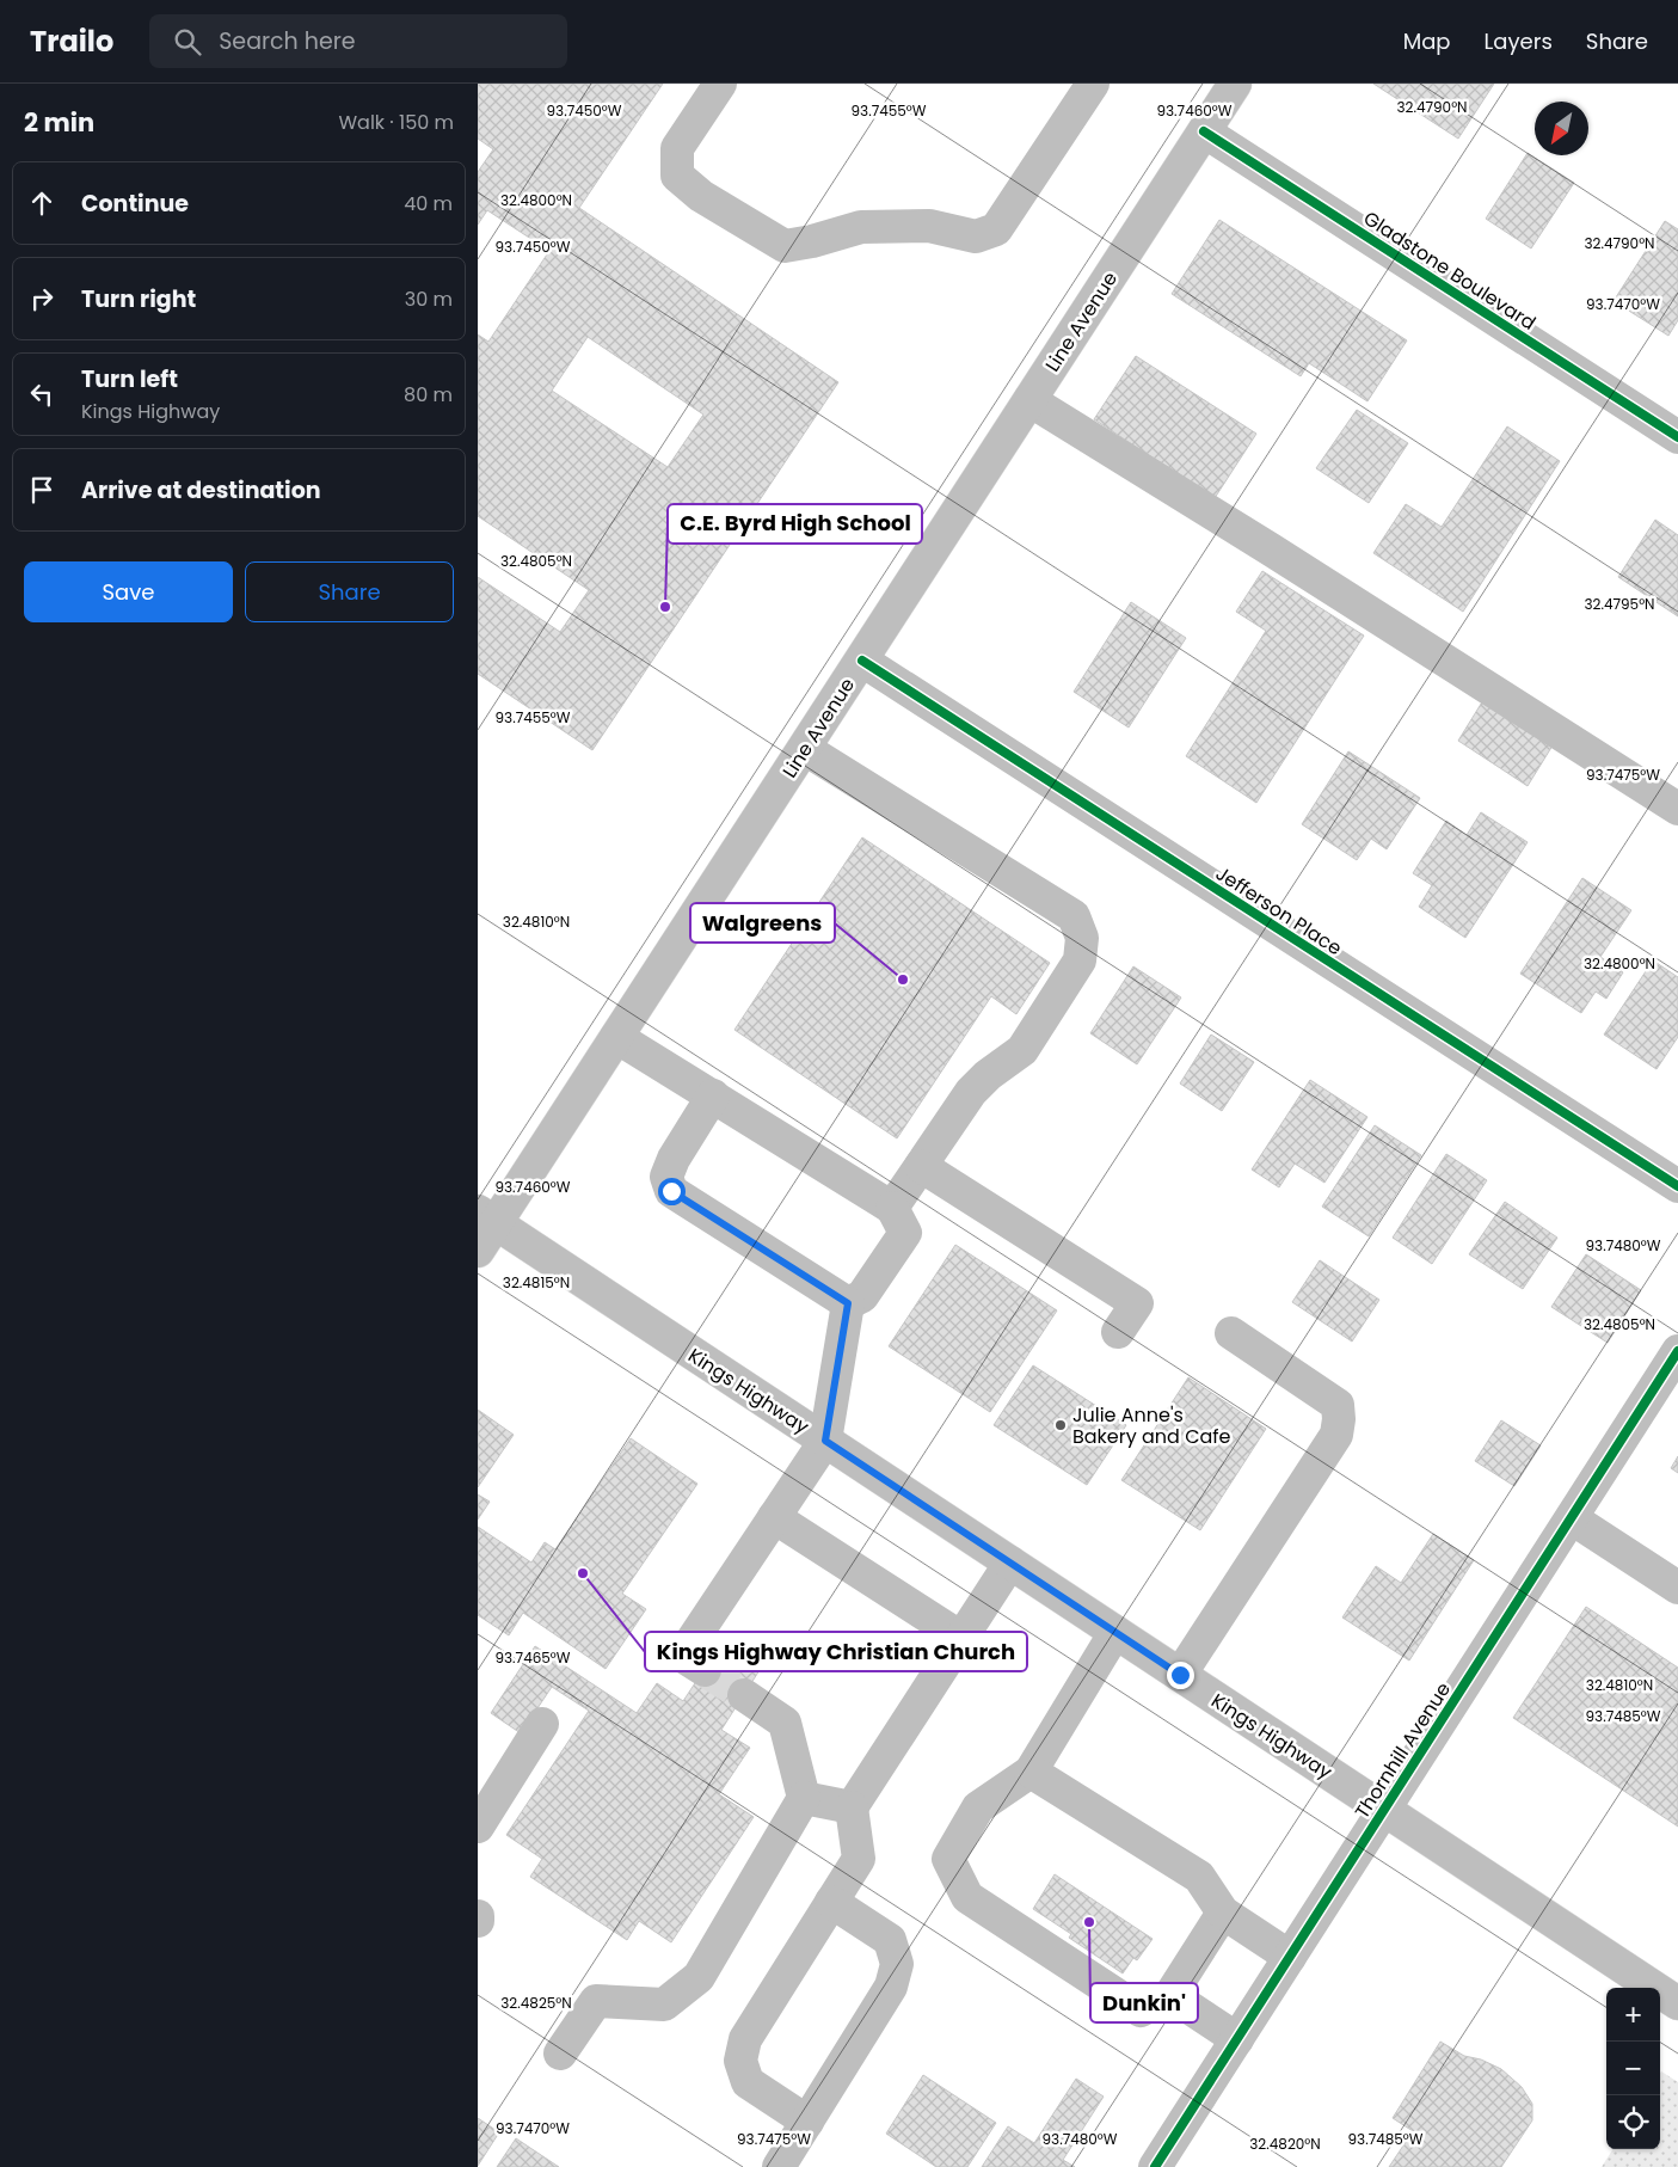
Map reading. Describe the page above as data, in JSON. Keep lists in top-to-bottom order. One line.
{"streets":{"main road":["Gladstone Boulevard","Line Avenue","Jefferson Place","Kings Highway","Thornhill Avenue"]},"crossings":[["Gladstone Boulevard","Line Avenue"],["Line Avenue","Jefferson Place"],["Line Avenue","Kings Highway"],["Kings Highway","Thornhill Avenue"]],"places":["C.E. Byrd High School","Walgreens","Julie Anne's Bakery and Cafe","Kings Highway Christian Church","Dunkin'"],"north":"bottom left","page":{"header":"Trailo","search":"Search here","nav":["Map","Layers","Share"],"heading":["2 min","Walk · 150 m"],"list":[["Continue","40 m"],["Turn right","30 m"],["Turn left","Kings Highway","80 m"],"Arrive at destination"],"buttons":["Save","Share"],"map_buttons":["+","−"]},"coordinates":["32.4790°N","93.7455°W","93.7450°W","93.7460°W","32.4800°N","93.7470°W","32.4805°N","32.4795°N","93.7475°W","32.4810°N","93.7480°W","32.4815°N","93.7465°W","93.7485°W","32.4825°N","32.4820°N"]}
